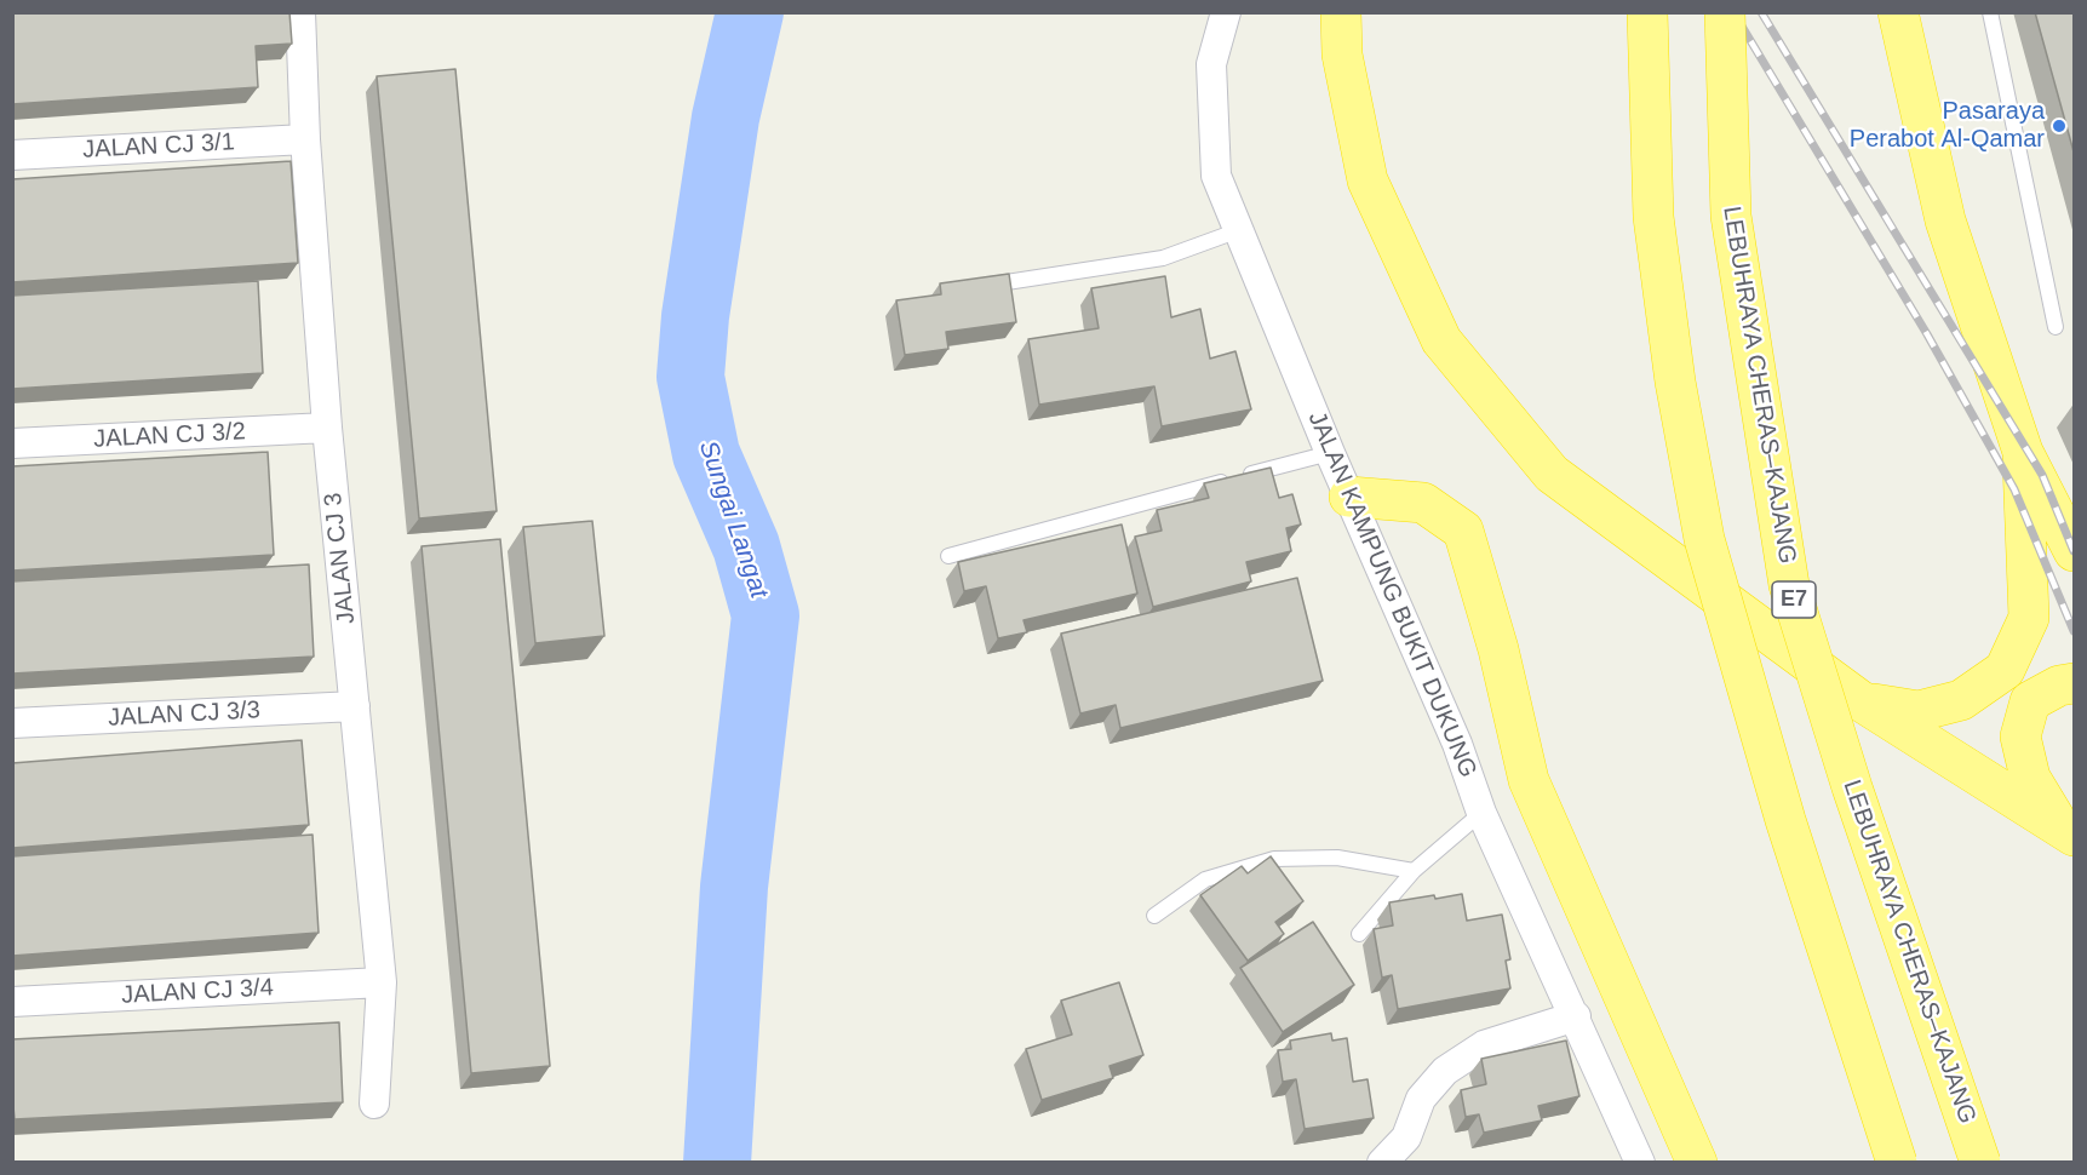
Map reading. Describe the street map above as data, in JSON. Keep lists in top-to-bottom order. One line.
{"streets":{"highway":["LEBUHRAYA CHERAS–KAJANG","E7"],"street":["JALAN CJ 3/1","JALAN CJ 3/2","JALAN CJ 3","JALAN KAMPUNG BUKIT DUKUNG","JALAN CJ 3/3","JALAN CJ 3/4"]},"crossings":[["JALAN CJ 3/1","JALAN CJ 3"],["JALAN CJ 3/2","JALAN CJ 3"],["JALAN CJ 3","JALAN CJ 3/3"],["JALAN CJ 3","JALAN CJ 3/4"]],"water":["Sungai Langat"],"places":["Pasaraya Perabot Al-Qamar"]}
